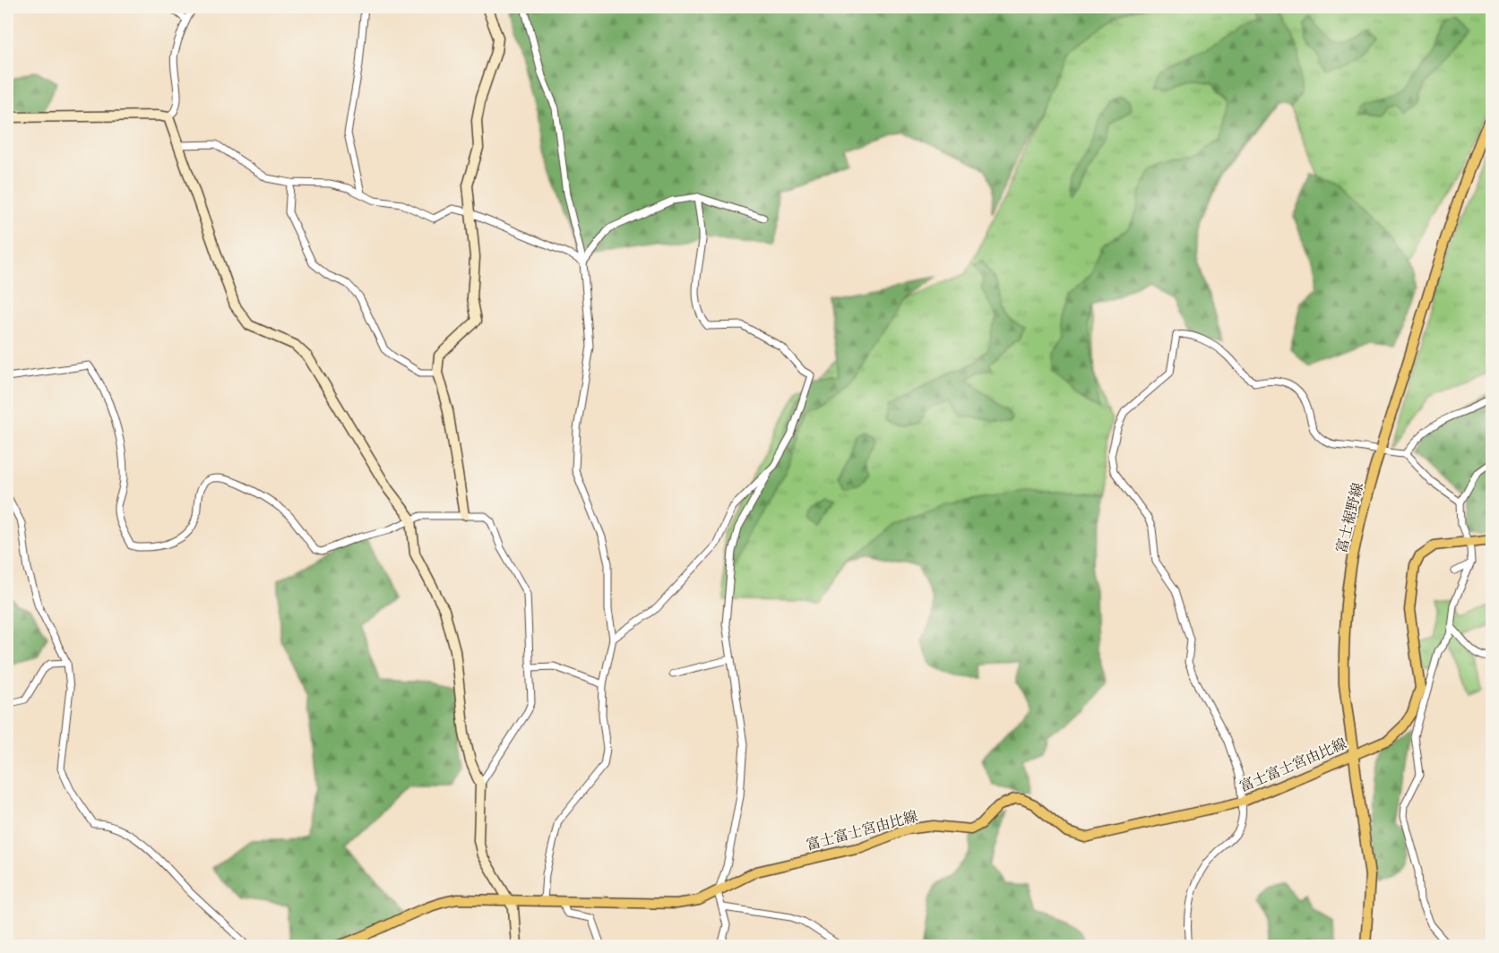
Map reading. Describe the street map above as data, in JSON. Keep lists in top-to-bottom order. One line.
{"streets":{"main road":["富士裾野線","富士富士宮由比線"]},"crossings":[["富士裾野線","富士富士宮由比線"]]}
